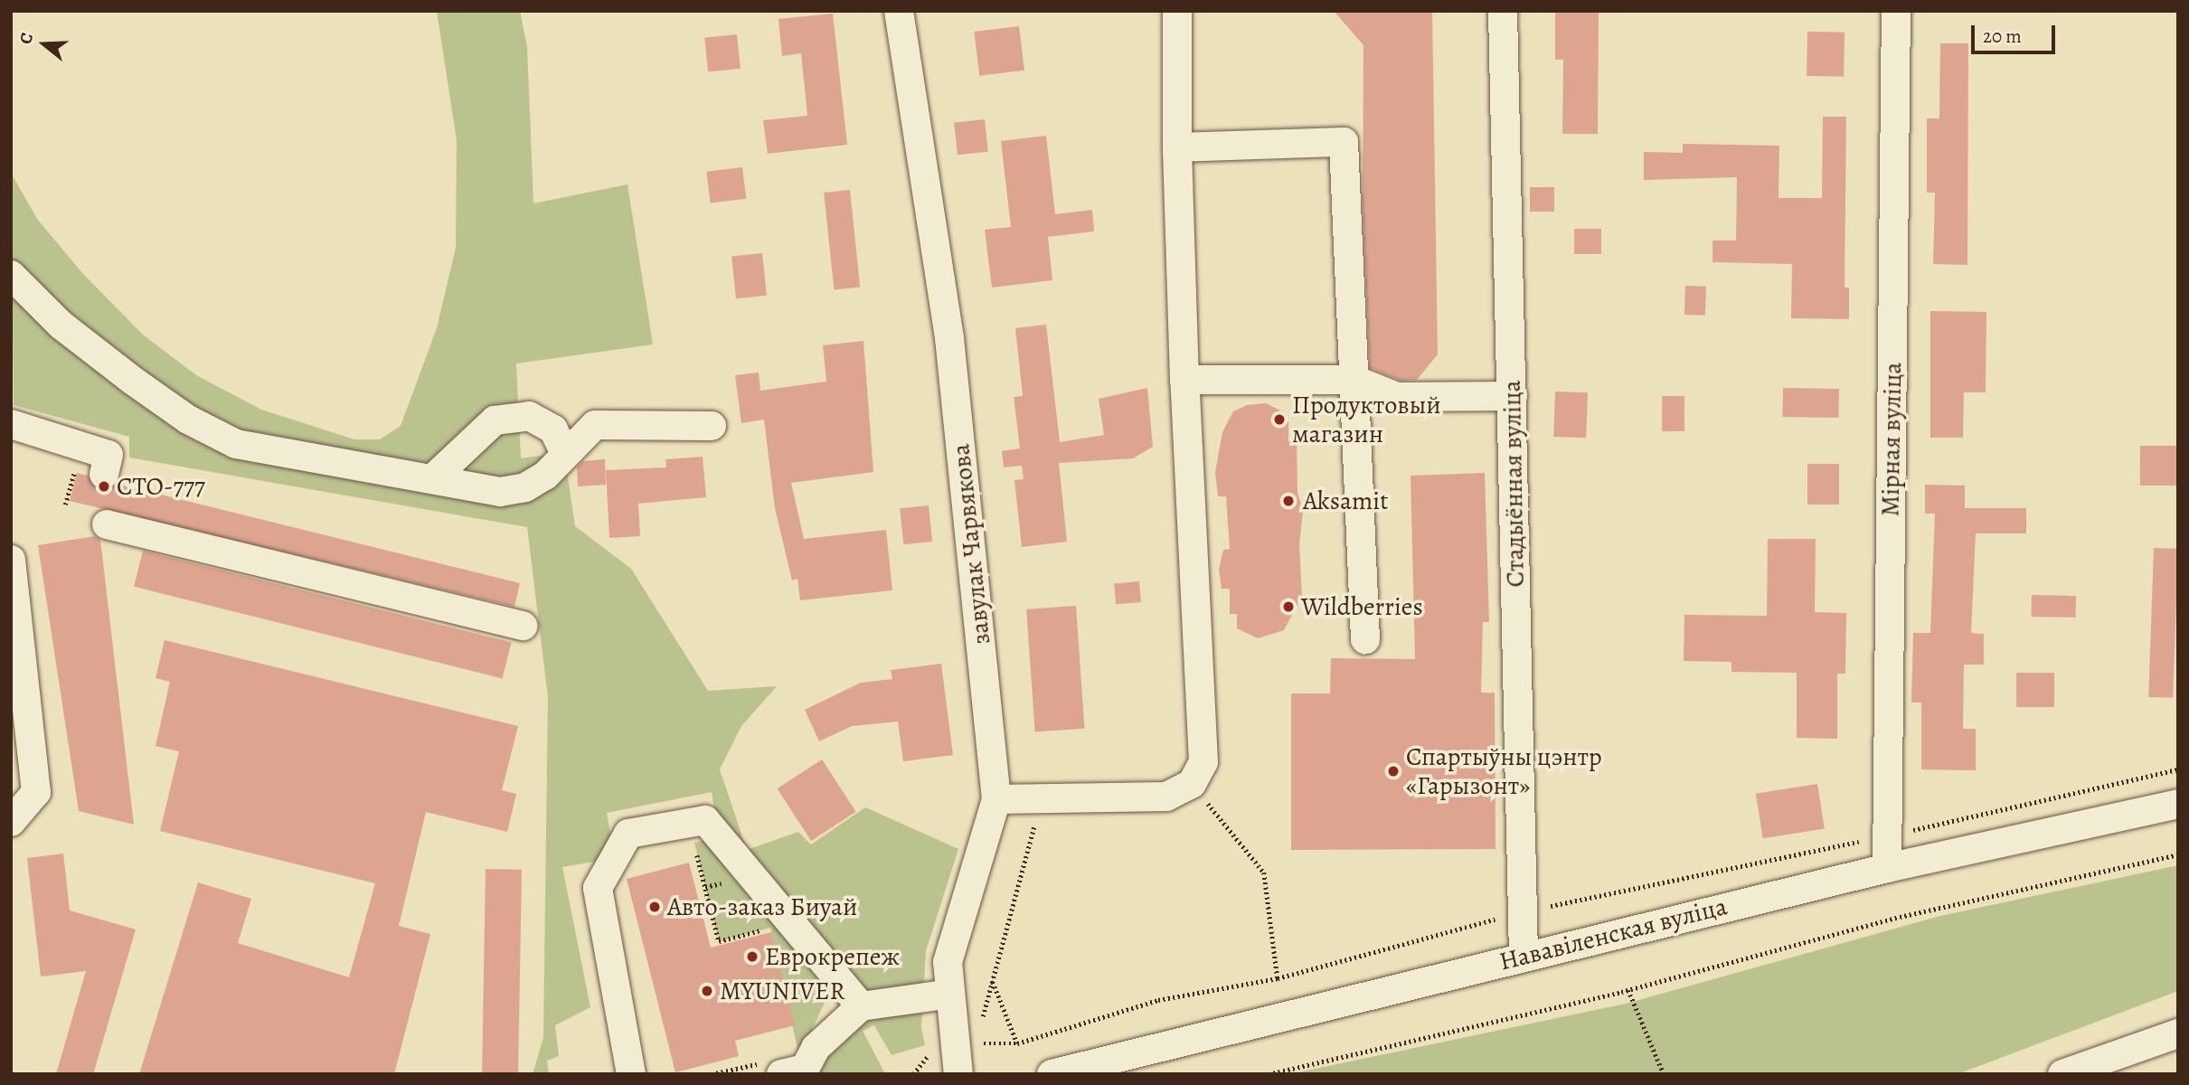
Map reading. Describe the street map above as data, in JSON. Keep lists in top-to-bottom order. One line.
{"streets":{"street":["Мірная вуліца","Стадыённая вуліца","завулак Чарвякова","Нававіленская вуліца"]},"crossings":[["Мірная вуліца","Нававіленская вуліца"],["Стадыённая вуліца","Нававіленская вуліца"]],"places":["Продуктовый магазин","СТО-777","Aksamit","Wildberries","Спартыўны цэнтр «Гарызонт»","Авто-заказ Биуай","Еврокрепеж","MYUNIVER"],"scale_bar":"20 m","north":"left"}
